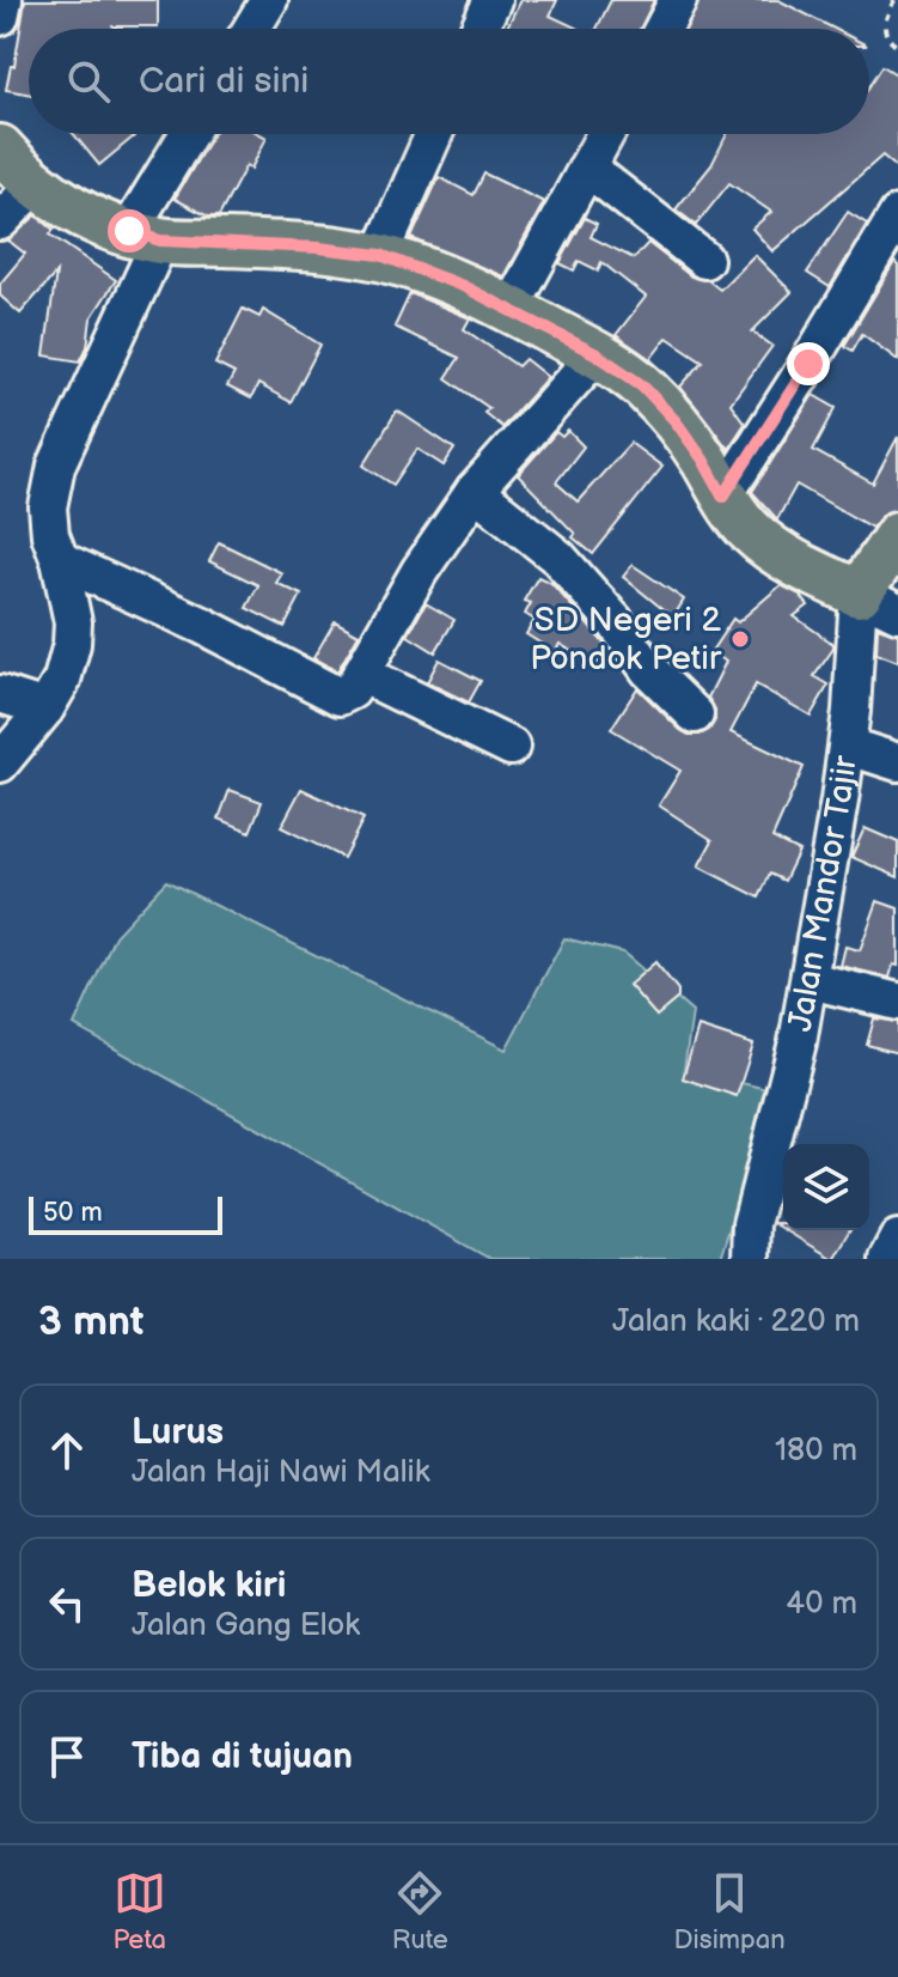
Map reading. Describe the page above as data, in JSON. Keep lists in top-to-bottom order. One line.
{"streets":{"main road":["Jalan Mandor Tajir"]},"places":["SD Negeri 2 Pondok Petir"],"scale_bar":"50 m","page":{"search":"Cari di sini","scale":"50 m","heading":["3 mnt","Jalan kaki · 220 m"],"list":[["Lurus","Jalan Haji Nawi Malik","180 m"],["Belok kiri","Jalan Gang Elok","40 m"],"Tiba di tujuan"],"nav":["Peta","Rute","Disimpan"]}}
